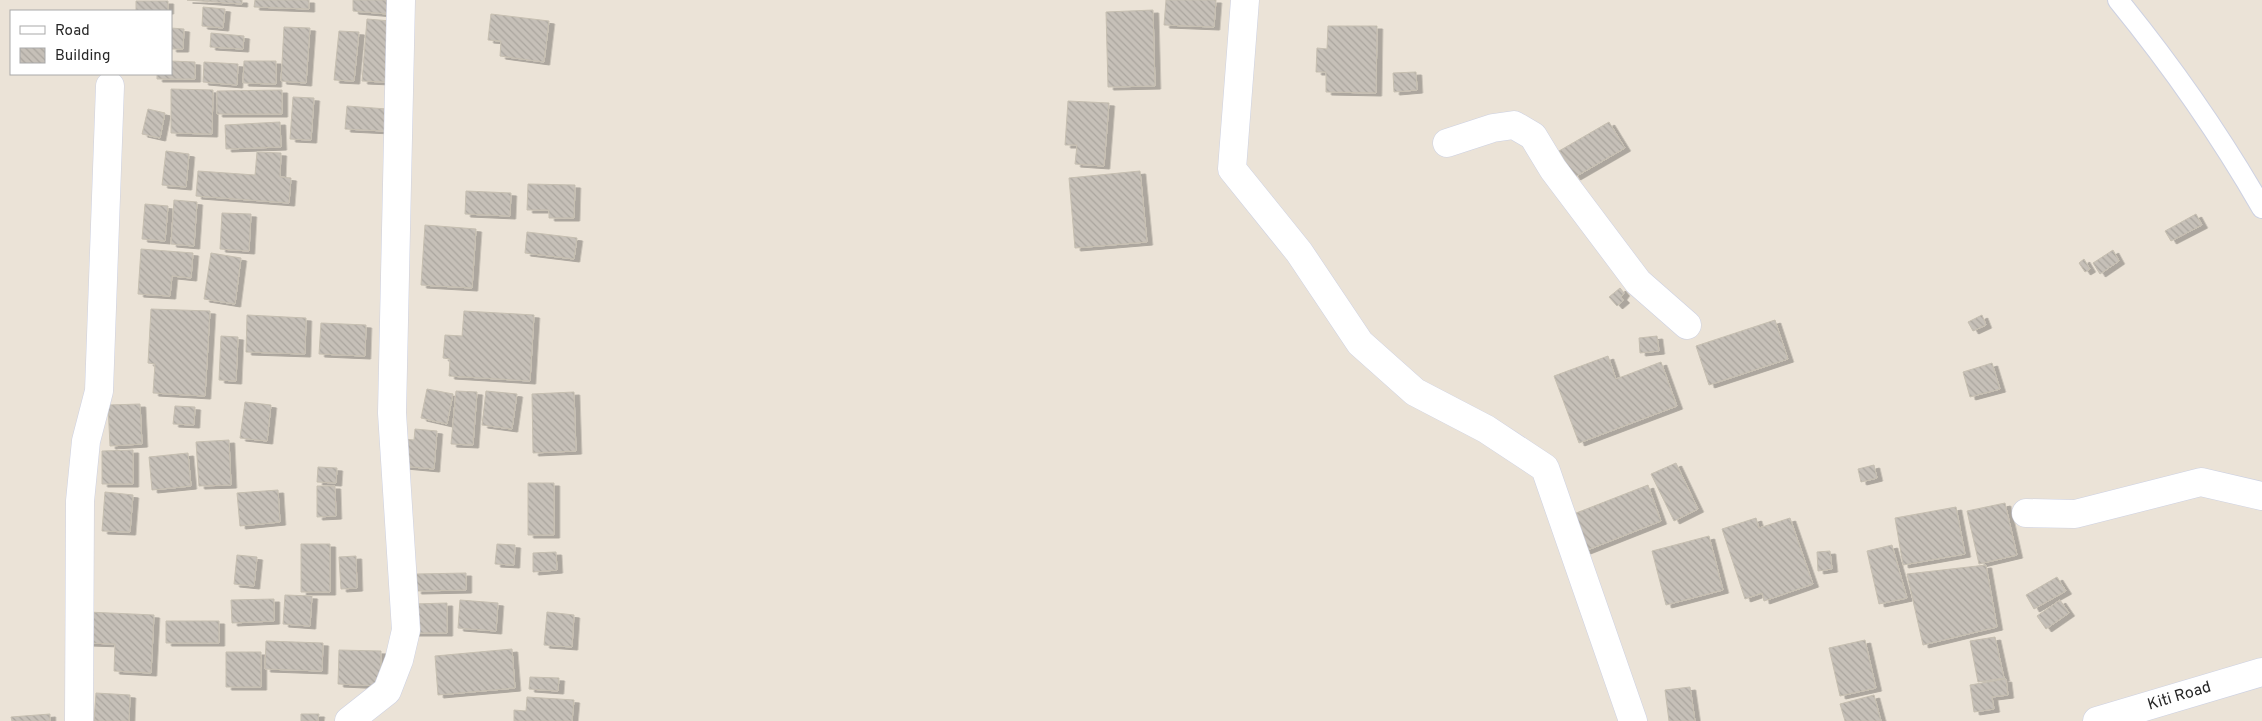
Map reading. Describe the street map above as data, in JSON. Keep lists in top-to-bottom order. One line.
{"streets":{"street":["Kiti Road"]},"legend":["Road","Building"]}
